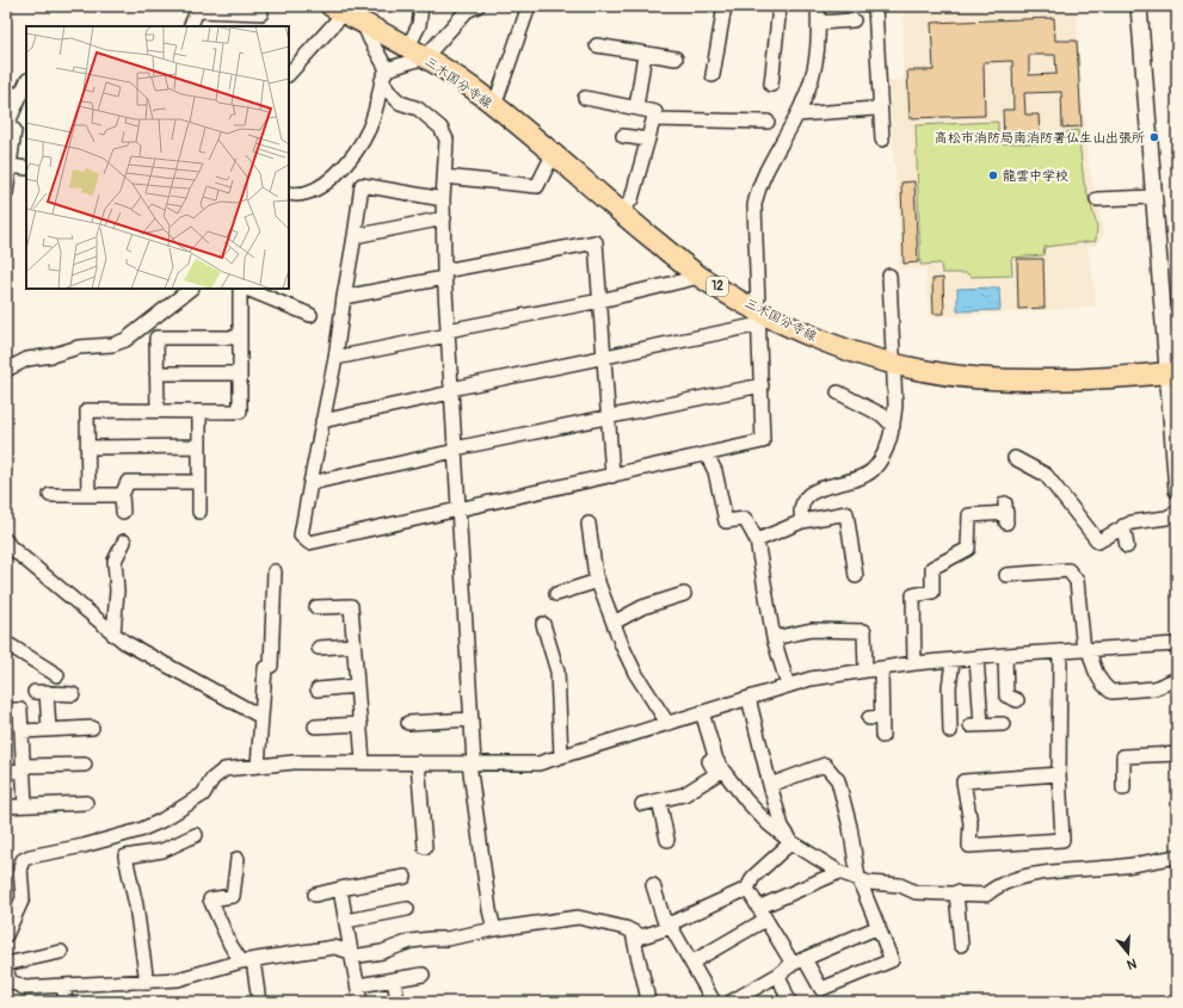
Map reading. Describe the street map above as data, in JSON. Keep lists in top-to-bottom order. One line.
{"streets":{"main road":["三木国分寺線","12"]},"places":["高松市消防局南消防署仏生山出張所","龍雲中学校"],"north":"bottom"}
